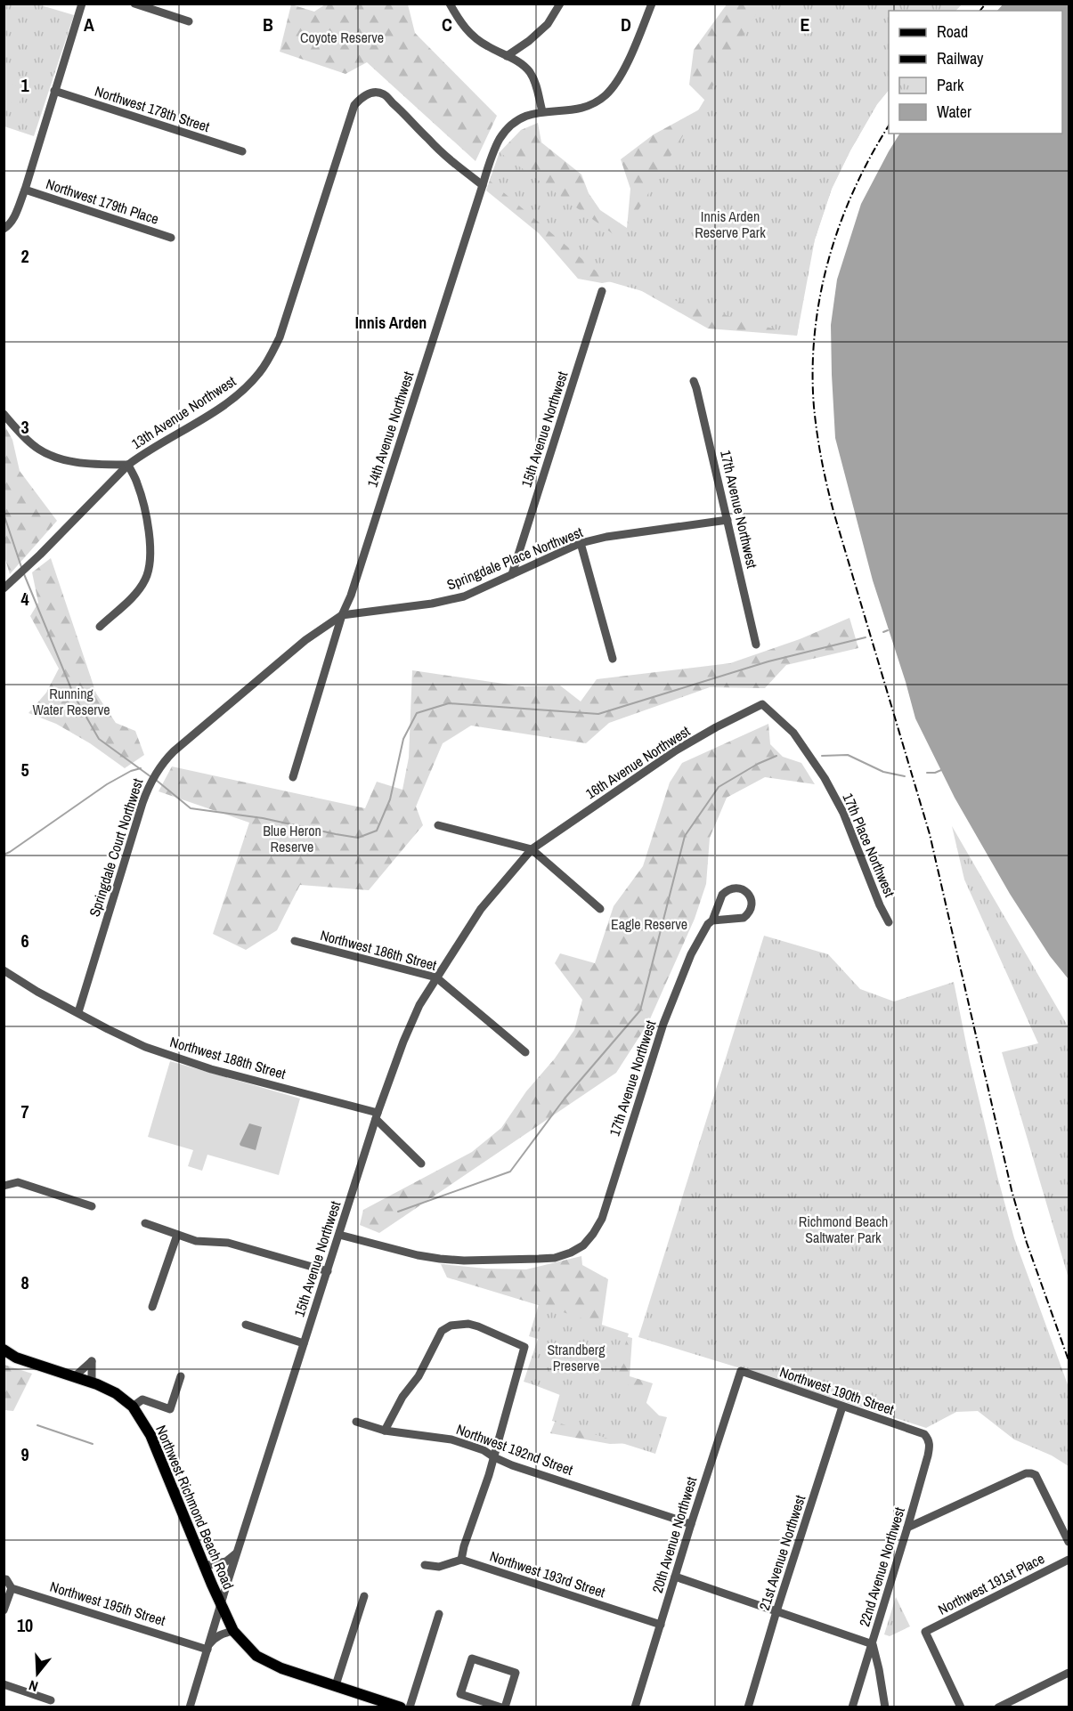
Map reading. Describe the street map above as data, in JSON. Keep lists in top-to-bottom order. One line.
{"streets":{"main road":["Northwest Richmond Beach Road"],"street":["Northwest 178th Street","Northwest 179th Place","13th Avenue Northwest","14th Avenue Northwest","15th Avenue Northwest","17th Avenue Northwest","Springdale Place Northwest","16th Avenue Northwest","17th Place Northwest","Springdale Court Northwest","Northwest 186th Street","Northwest 188th Street","Northwest 190th Street","Northwest 192nd Street","20th Avenue Northwest","21st Avenue Northwest","22nd Avenue Northwest","Northwest 193rd Street","Northwest 191st Place","Northwest 195th Street"]},"crossings":[["13th Avenue Northwest","14th Avenue Northwest"],["14th Avenue Northwest","Springdale Place Northwest"],["14th Avenue Northwest","Springdale Court Northwest"],["15th Avenue Northwest","17th Avenue Northwest"],["15th Avenue Northwest","Springdale Place Northwest"],["15th Avenue Northwest","16th Avenue Northwest"],["15th Avenue Northwest","Northwest 186th Street"],["15th Avenue Northwest","Northwest 188th Street"],["15th Avenue Northwest","Northwest Richmond Beach Road"],["15th Avenue Northwest","Northwest 195th Street"],["17th Avenue Northwest","Springdale Place Northwest"],["Springdale Place Northwest","Springdale Court Northwest"],["16th Avenue Northwest","17th Place Northwest"],["Springdale Court Northwest","Northwest 188th Street"],["Northwest 190th Street","20th Avenue Northwest"],["Northwest 190th Street","21st Avenue Northwest"],["Northwest 190th Street","22nd Avenue Northwest"],["Northwest 192nd Street","20th Avenue Northwest"],["20th Avenue Northwest","Northwest 193rd Street"]],"districts":["Innis Arden"],"parks":["Coyote Reserve","Innis Arden Reserve Park","Running Water Reserve","Blue Heron Reserve","Eagle Reserve","Richmond Beach Saltwater Park","Strandberg Preserve"],"legend":["Road","Railway","Park","Water"],"north":"bottom","grid":{"columns":["A","B","C","D","E"],"rows":["1","2","3","4","5","6","7","8","9","10"]}}
